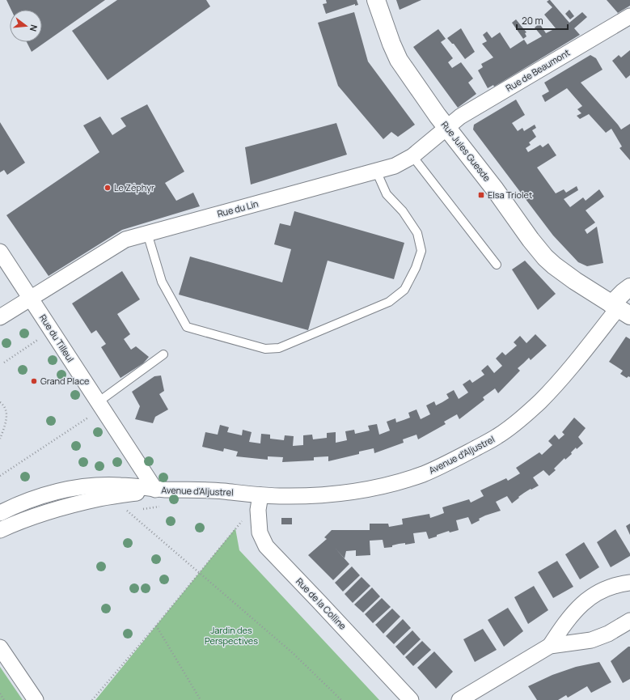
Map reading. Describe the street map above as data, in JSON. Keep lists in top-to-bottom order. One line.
{"streets":{"main road":["Rue Jules Guesde"],"street":["Rue de Beaumont","Rue du Lin","Rue du Tilleul","Avenue d'Aljustrel","Rue de la Colline"]},"crossings":[["Rue de Beaumont","Rue Jules Guesde"],["Rue de Beaumont","Rue du Lin"],["Rue Jules Guesde","Rue du Lin"],["Rue Jules Guesde","Avenue d'Aljustrel"],["Rue du Lin","Rue du Tilleul"],["Rue du Tilleul","Avenue d'Aljustrel"],["Avenue d'Aljustrel","Rue de la Colline"]],"parks":["Jardin des Perspectives"],"places":{"other":["Le Zéphyr","Grand Place"],"transit":["Elsa Triolet"]},"scale_bar":"20 m","north":"right"}
